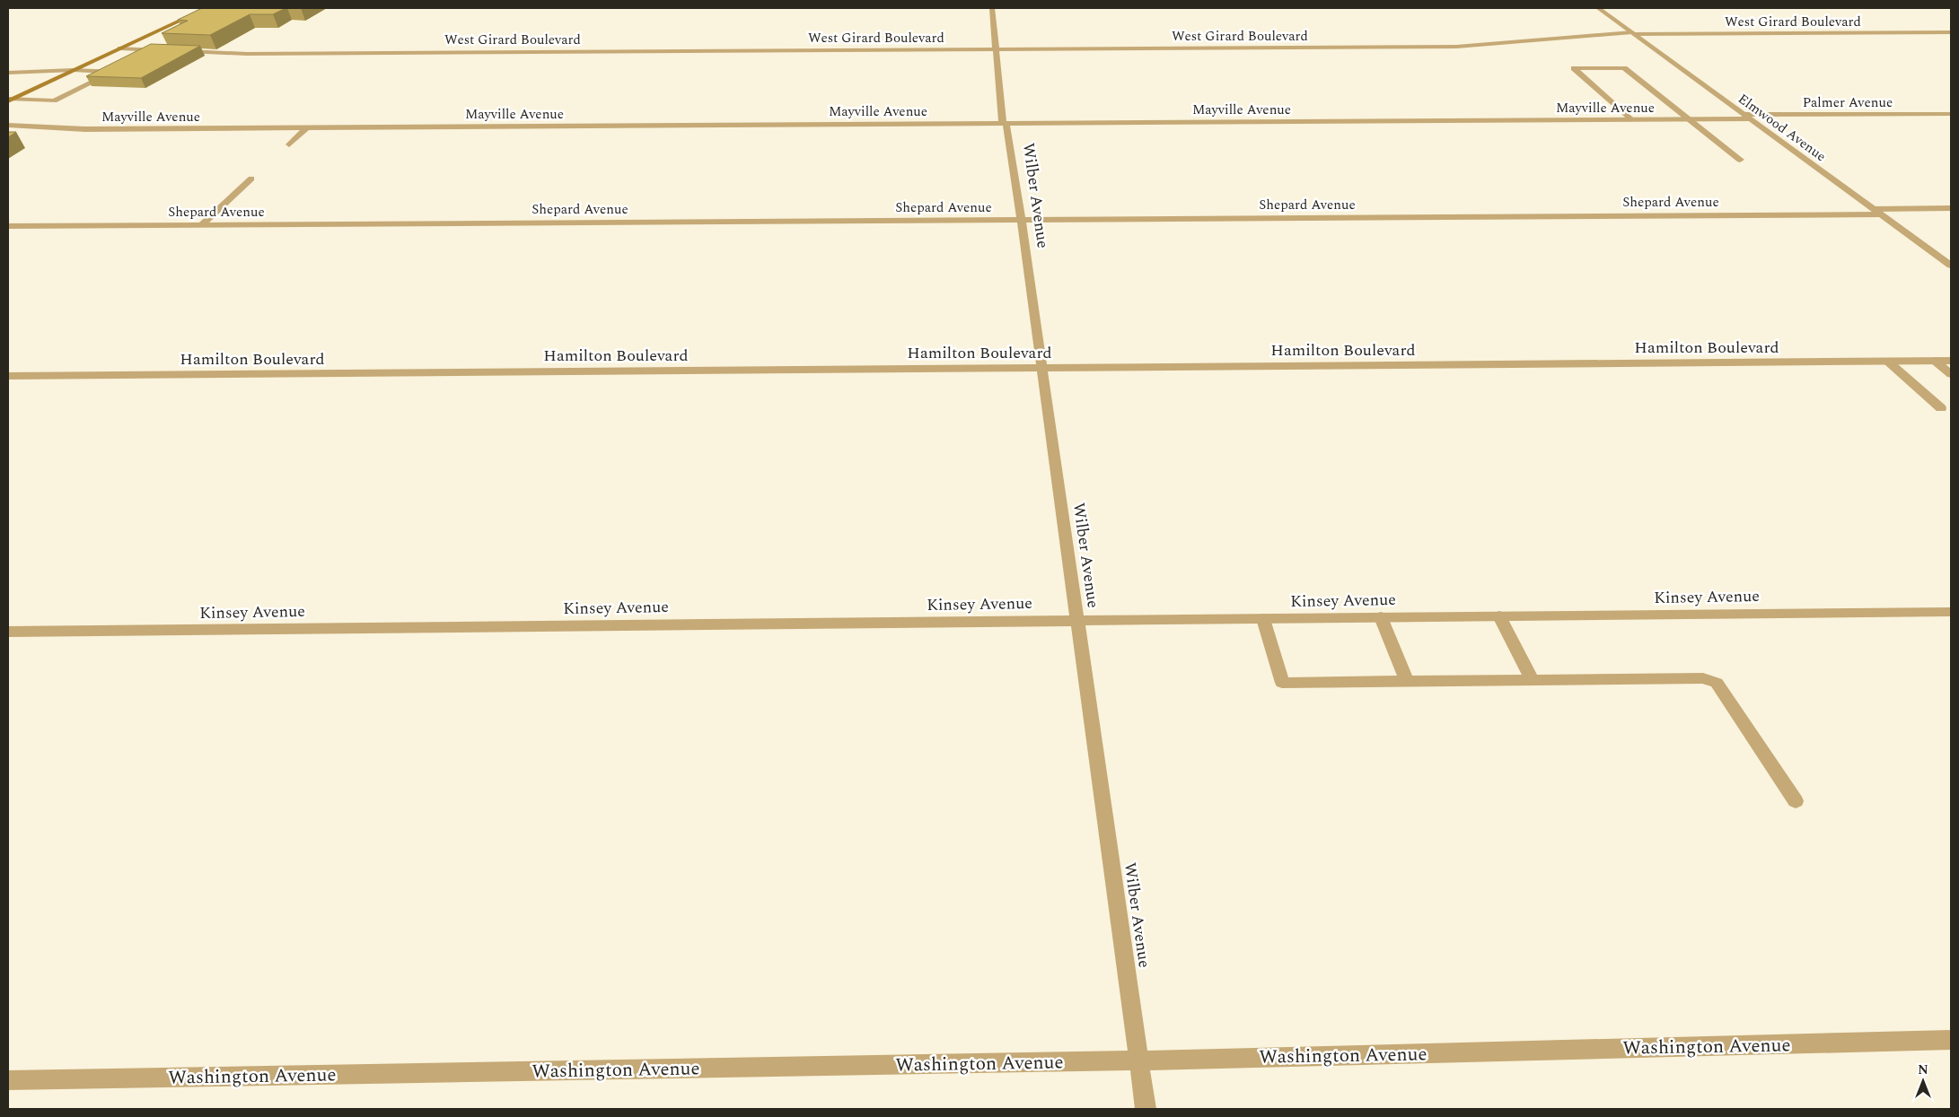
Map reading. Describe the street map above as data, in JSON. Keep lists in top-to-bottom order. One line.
{"streets":{"street":["West Girard Boulevard","Palmer Avenue","Mayville Avenue","Elmwood Avenue","Wilber Avenue","Shepard Avenue","Hamilton Boulevard","Kinsey Avenue","Washington Avenue"]},"crossings":[["West Girard Boulevard","Elmwood Avenue"],["West Girard Boulevard","Wilber Avenue"],["Palmer Avenue","Mayville Avenue"],["Palmer Avenue","Elmwood Avenue"],["Mayville Avenue","Elmwood Avenue"],["Mayville Avenue","Wilber Avenue"],["Elmwood Avenue","Shepard Avenue"],["Wilber Avenue","Shepard Avenue"],["Wilber Avenue","Hamilton Boulevard"],["Wilber Avenue","Kinsey Avenue"],["Wilber Avenue","Washington Avenue"]],"north":"top"}
